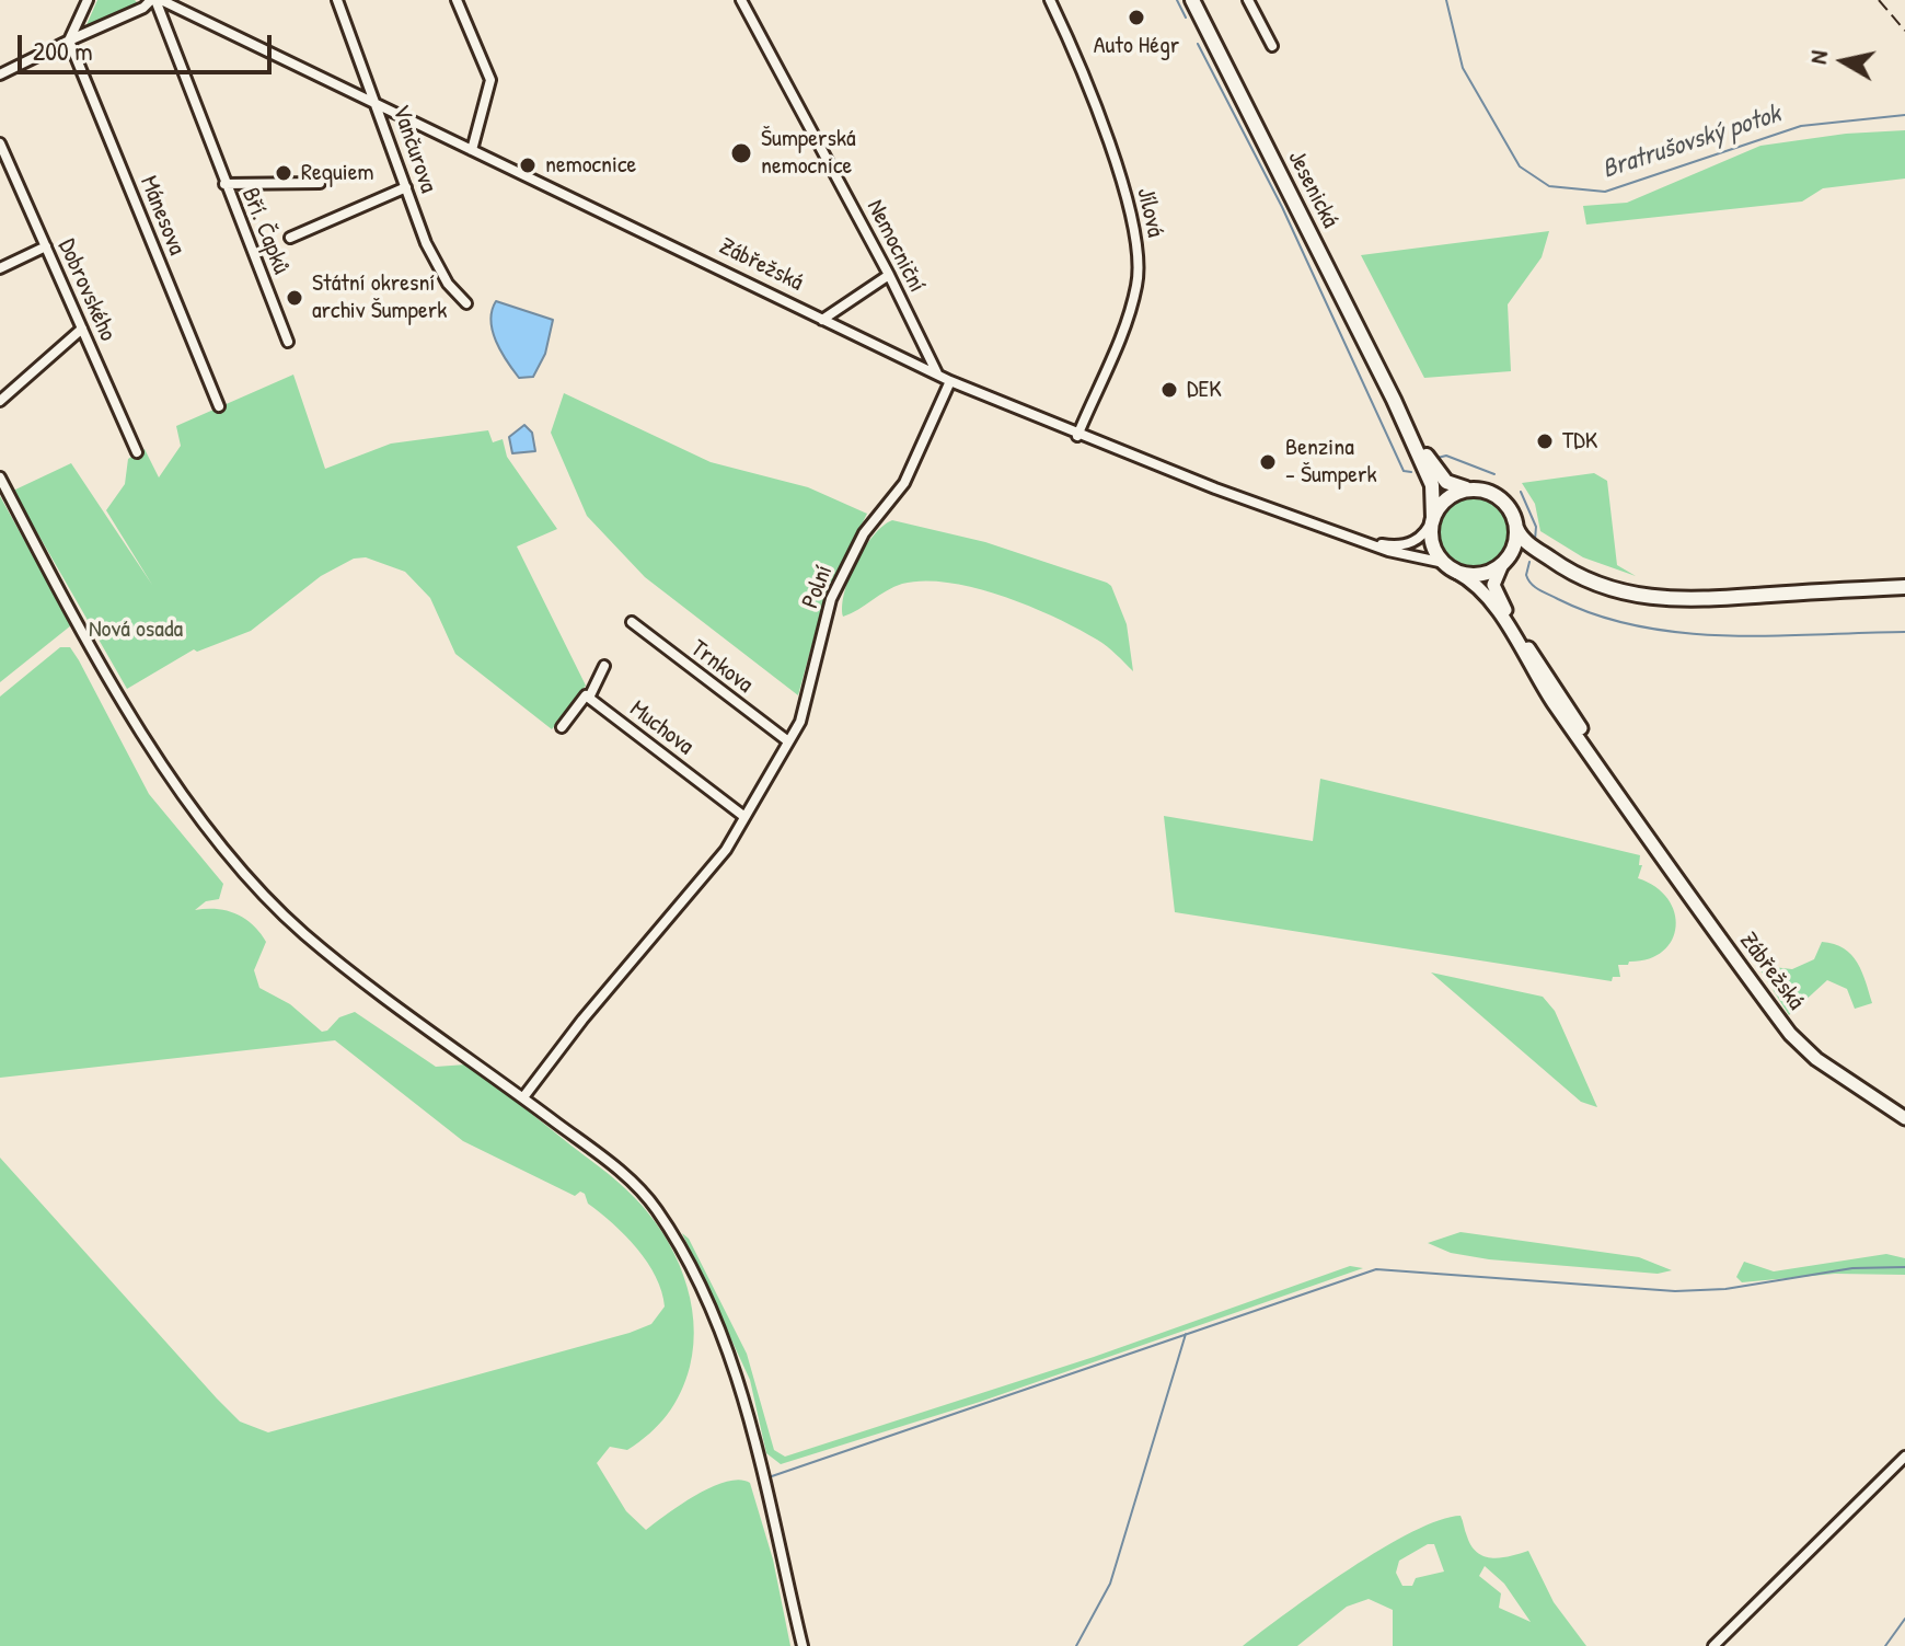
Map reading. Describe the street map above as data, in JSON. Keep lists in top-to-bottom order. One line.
{"streets":{"main road":["Jesenická","Zábřežská"],"street":["Vančurova","Jílová","Mánesova","Bří. Čapků","Nemocniční","Dobrovského","Polní","Trnkova","Muchova"]},"crossings":[["Vančurova","Zábřežská"],["Jesenická","Zábřežská"],["Jílová","Zábřežská"],["Bří. Čapků","Zábřežská"],["Nemocniční","Zábřežská"],["Zábřežská","Polní"],["Polní","Trnkova"],["Polní","Muchova"]],"water":["Bratrušovský potok"],"parks":["Nová osada"],"places":["Auto Hégr","Šumperská nemocnice","nemocnice","Requiem","Státní okresní archiv Šumperk","DEK","TDK","Benzina - Šumperk"],"scale_bar":"200 m","north":"left"}
